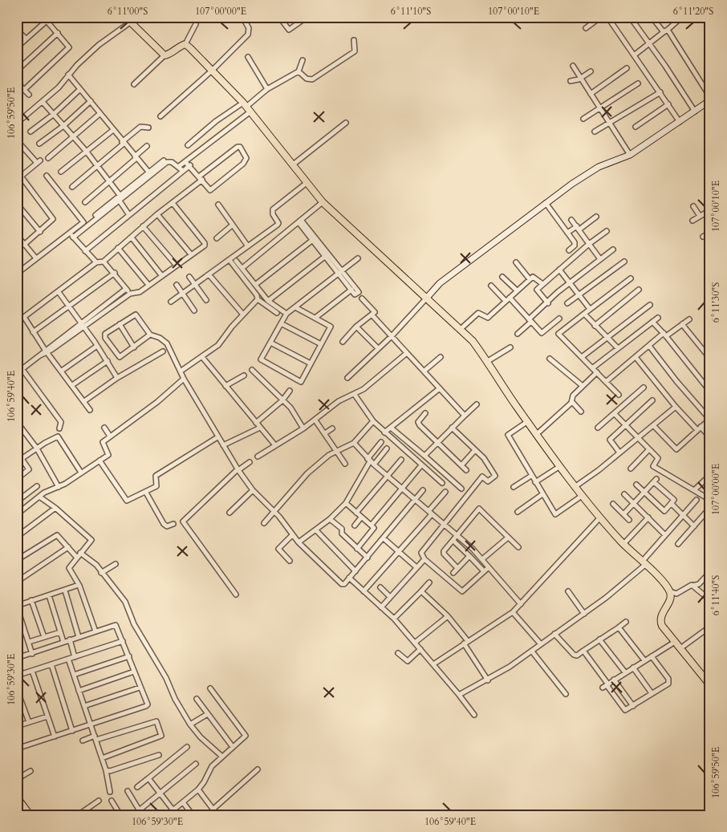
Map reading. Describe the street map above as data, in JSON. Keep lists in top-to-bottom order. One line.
{"coordinates":["6°11'00\"S","107°00'00\"E","6°11'10\"S","107°00'10\"E","6°11'20\"S","106°59'50\"E","6°11'30\"S","106°59'40\"E","6°11'40\"S","106°59'30\"E"]}
